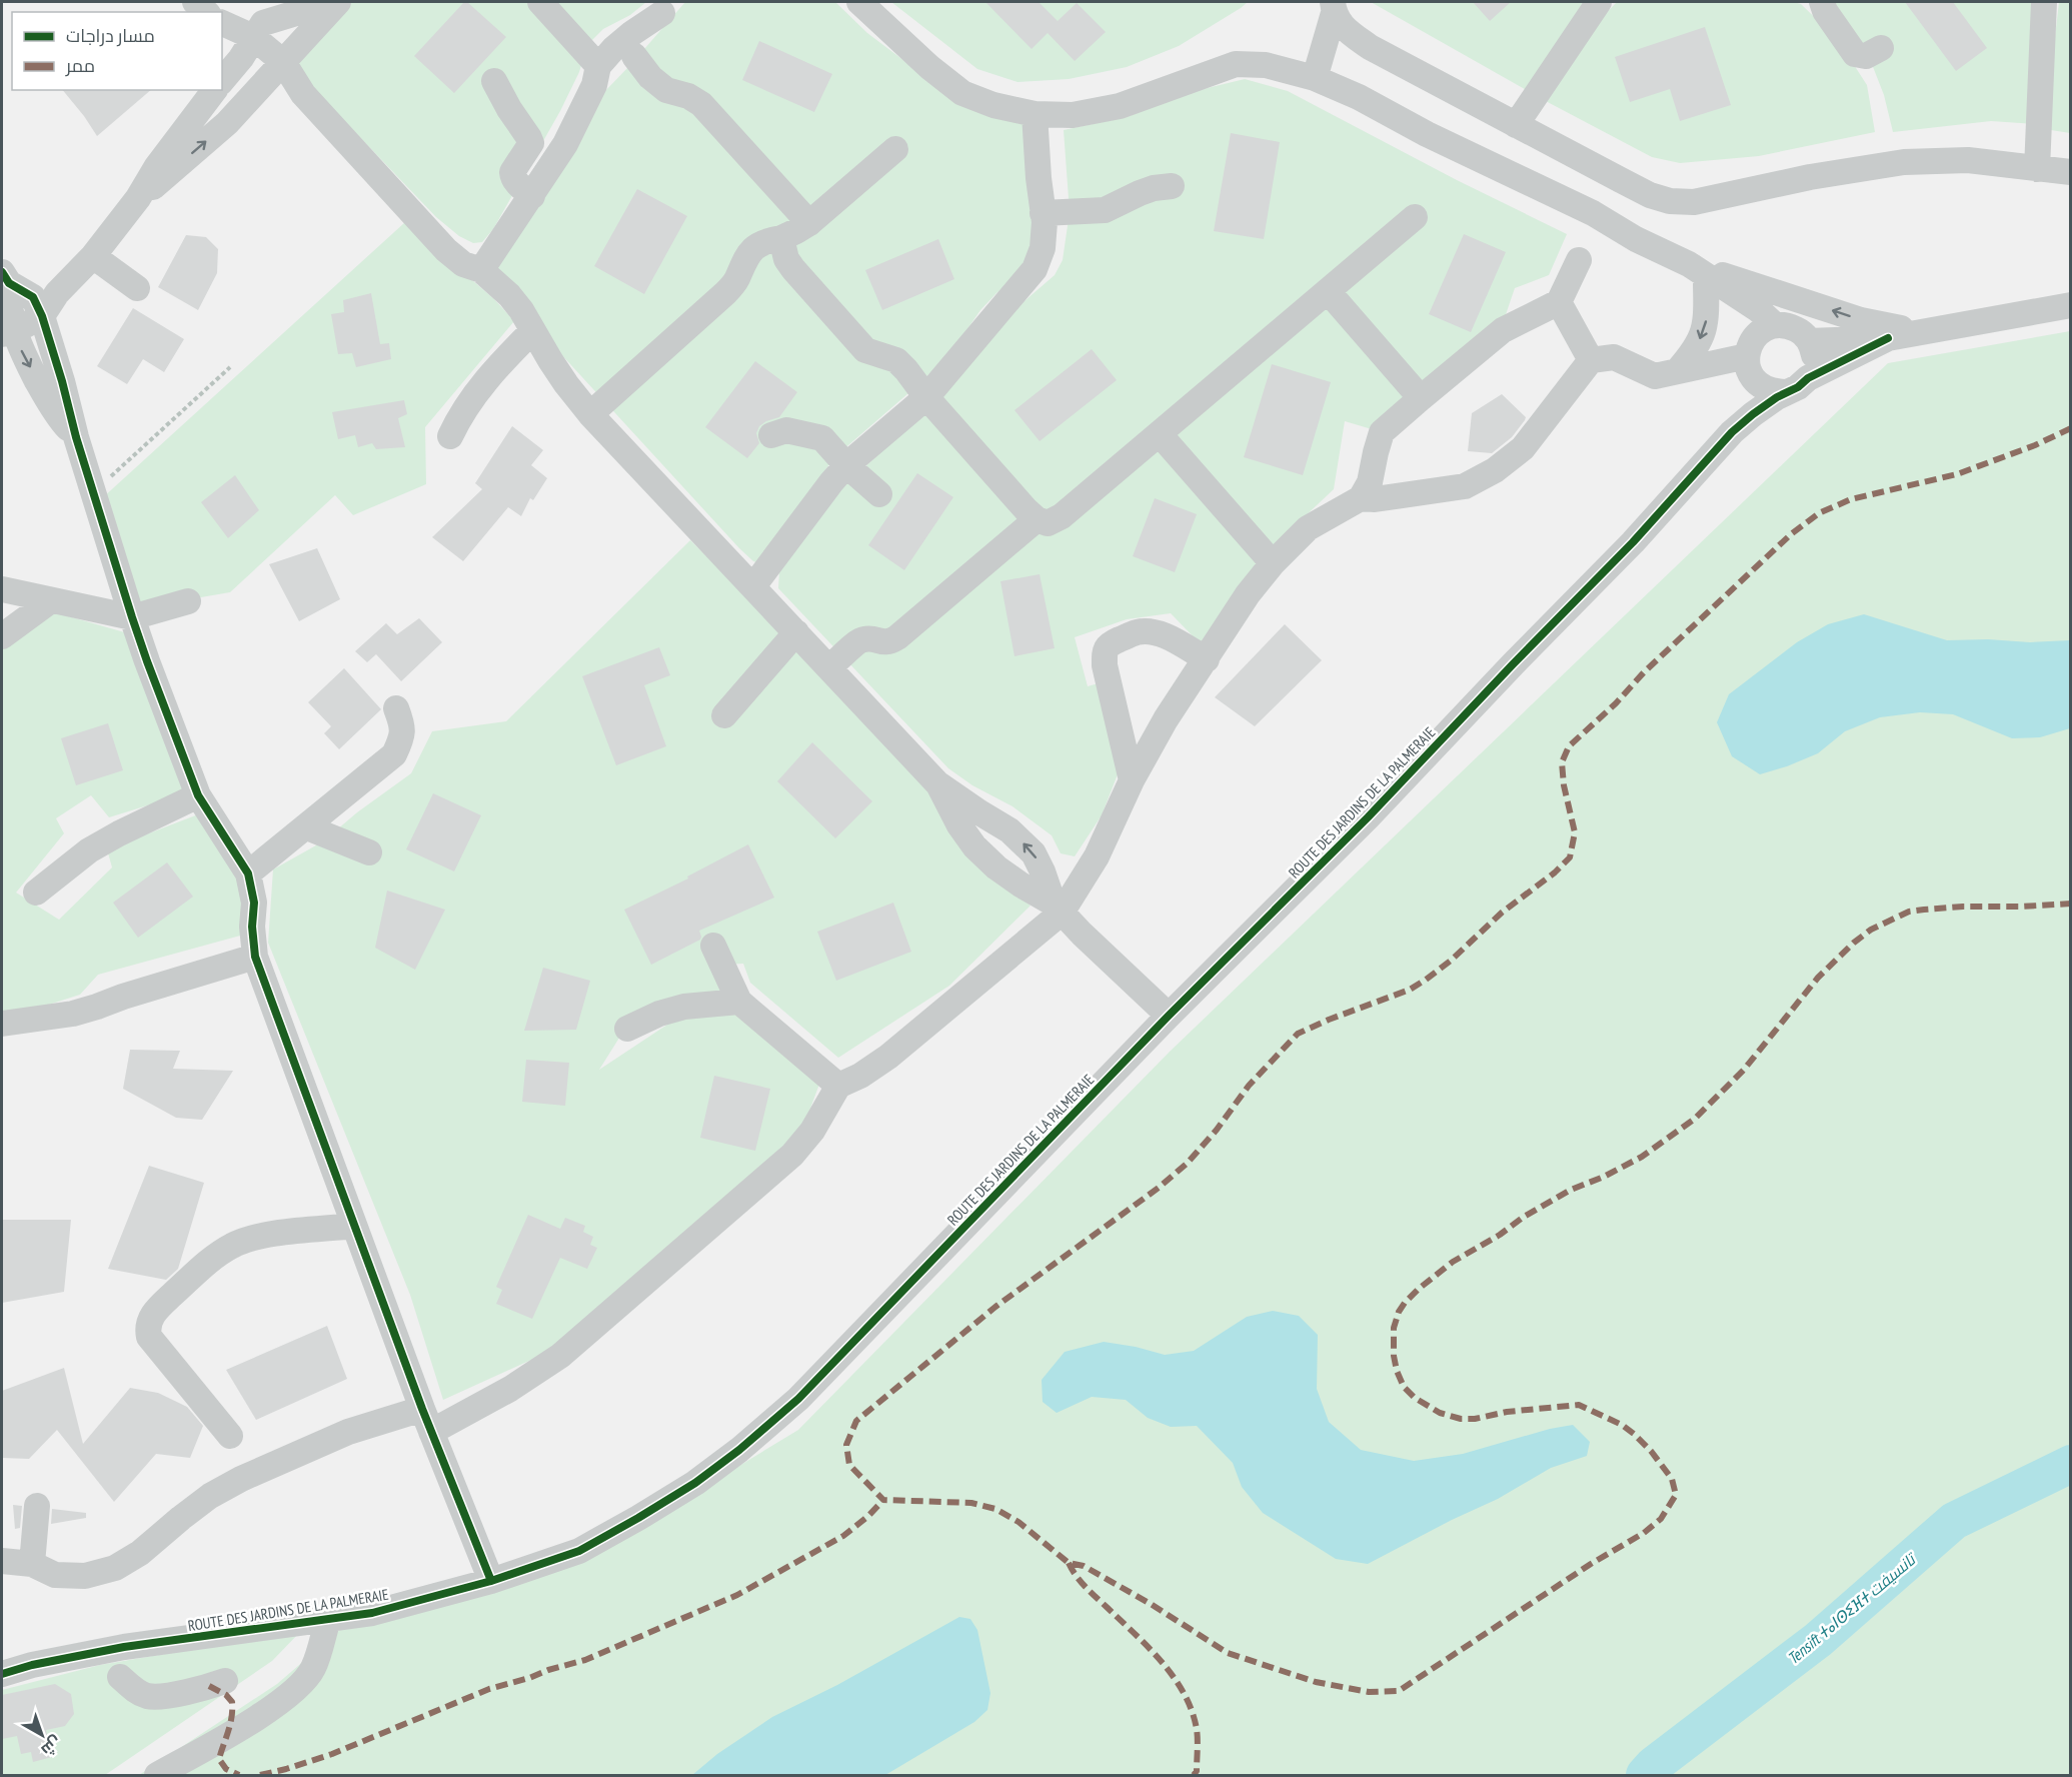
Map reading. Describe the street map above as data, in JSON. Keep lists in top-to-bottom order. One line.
{"streets":{"street":["ROUTE DES JARDINS DE LA PALMERAIE"]},"water":["Tensift ⵜⴰⵏⵙⵉⴼⵜ تانسيفت"],"legend":["مسار دراجات","ممر"],"north":"bottom right"}
